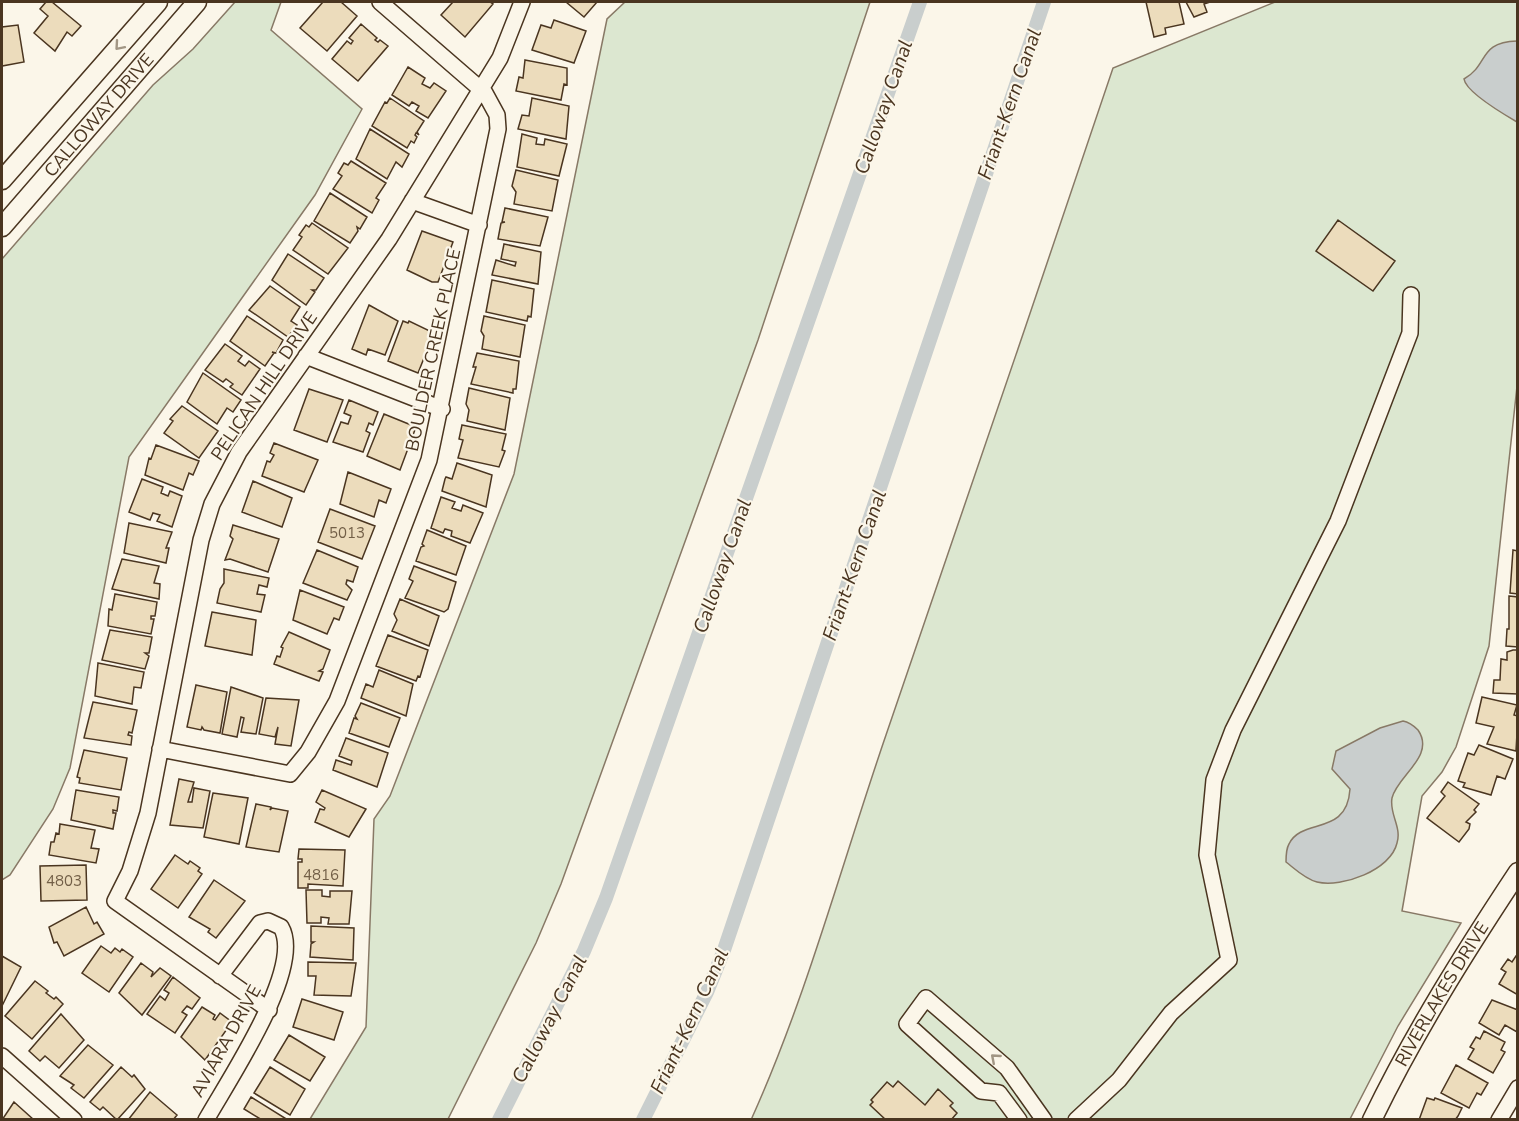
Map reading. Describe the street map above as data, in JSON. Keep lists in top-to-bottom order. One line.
{"streets":{"main road":["CALLOWAY DRIVE","RIVERLAKES DRIVE"],"street":["BOULDER CREEK PLACE","PELICAN HILL DRIVE","AVIARA DRIVE"]},"crossings":[["BOULDER CREEK PLACE","PELICAN HILL DRIVE"],["PELICAN HILL DRIVE","AVIARA DRIVE"]],"water":["Friant-Kern Canal","Calloway Canal"],"house_numbers":["5013","4816","4803"]}
